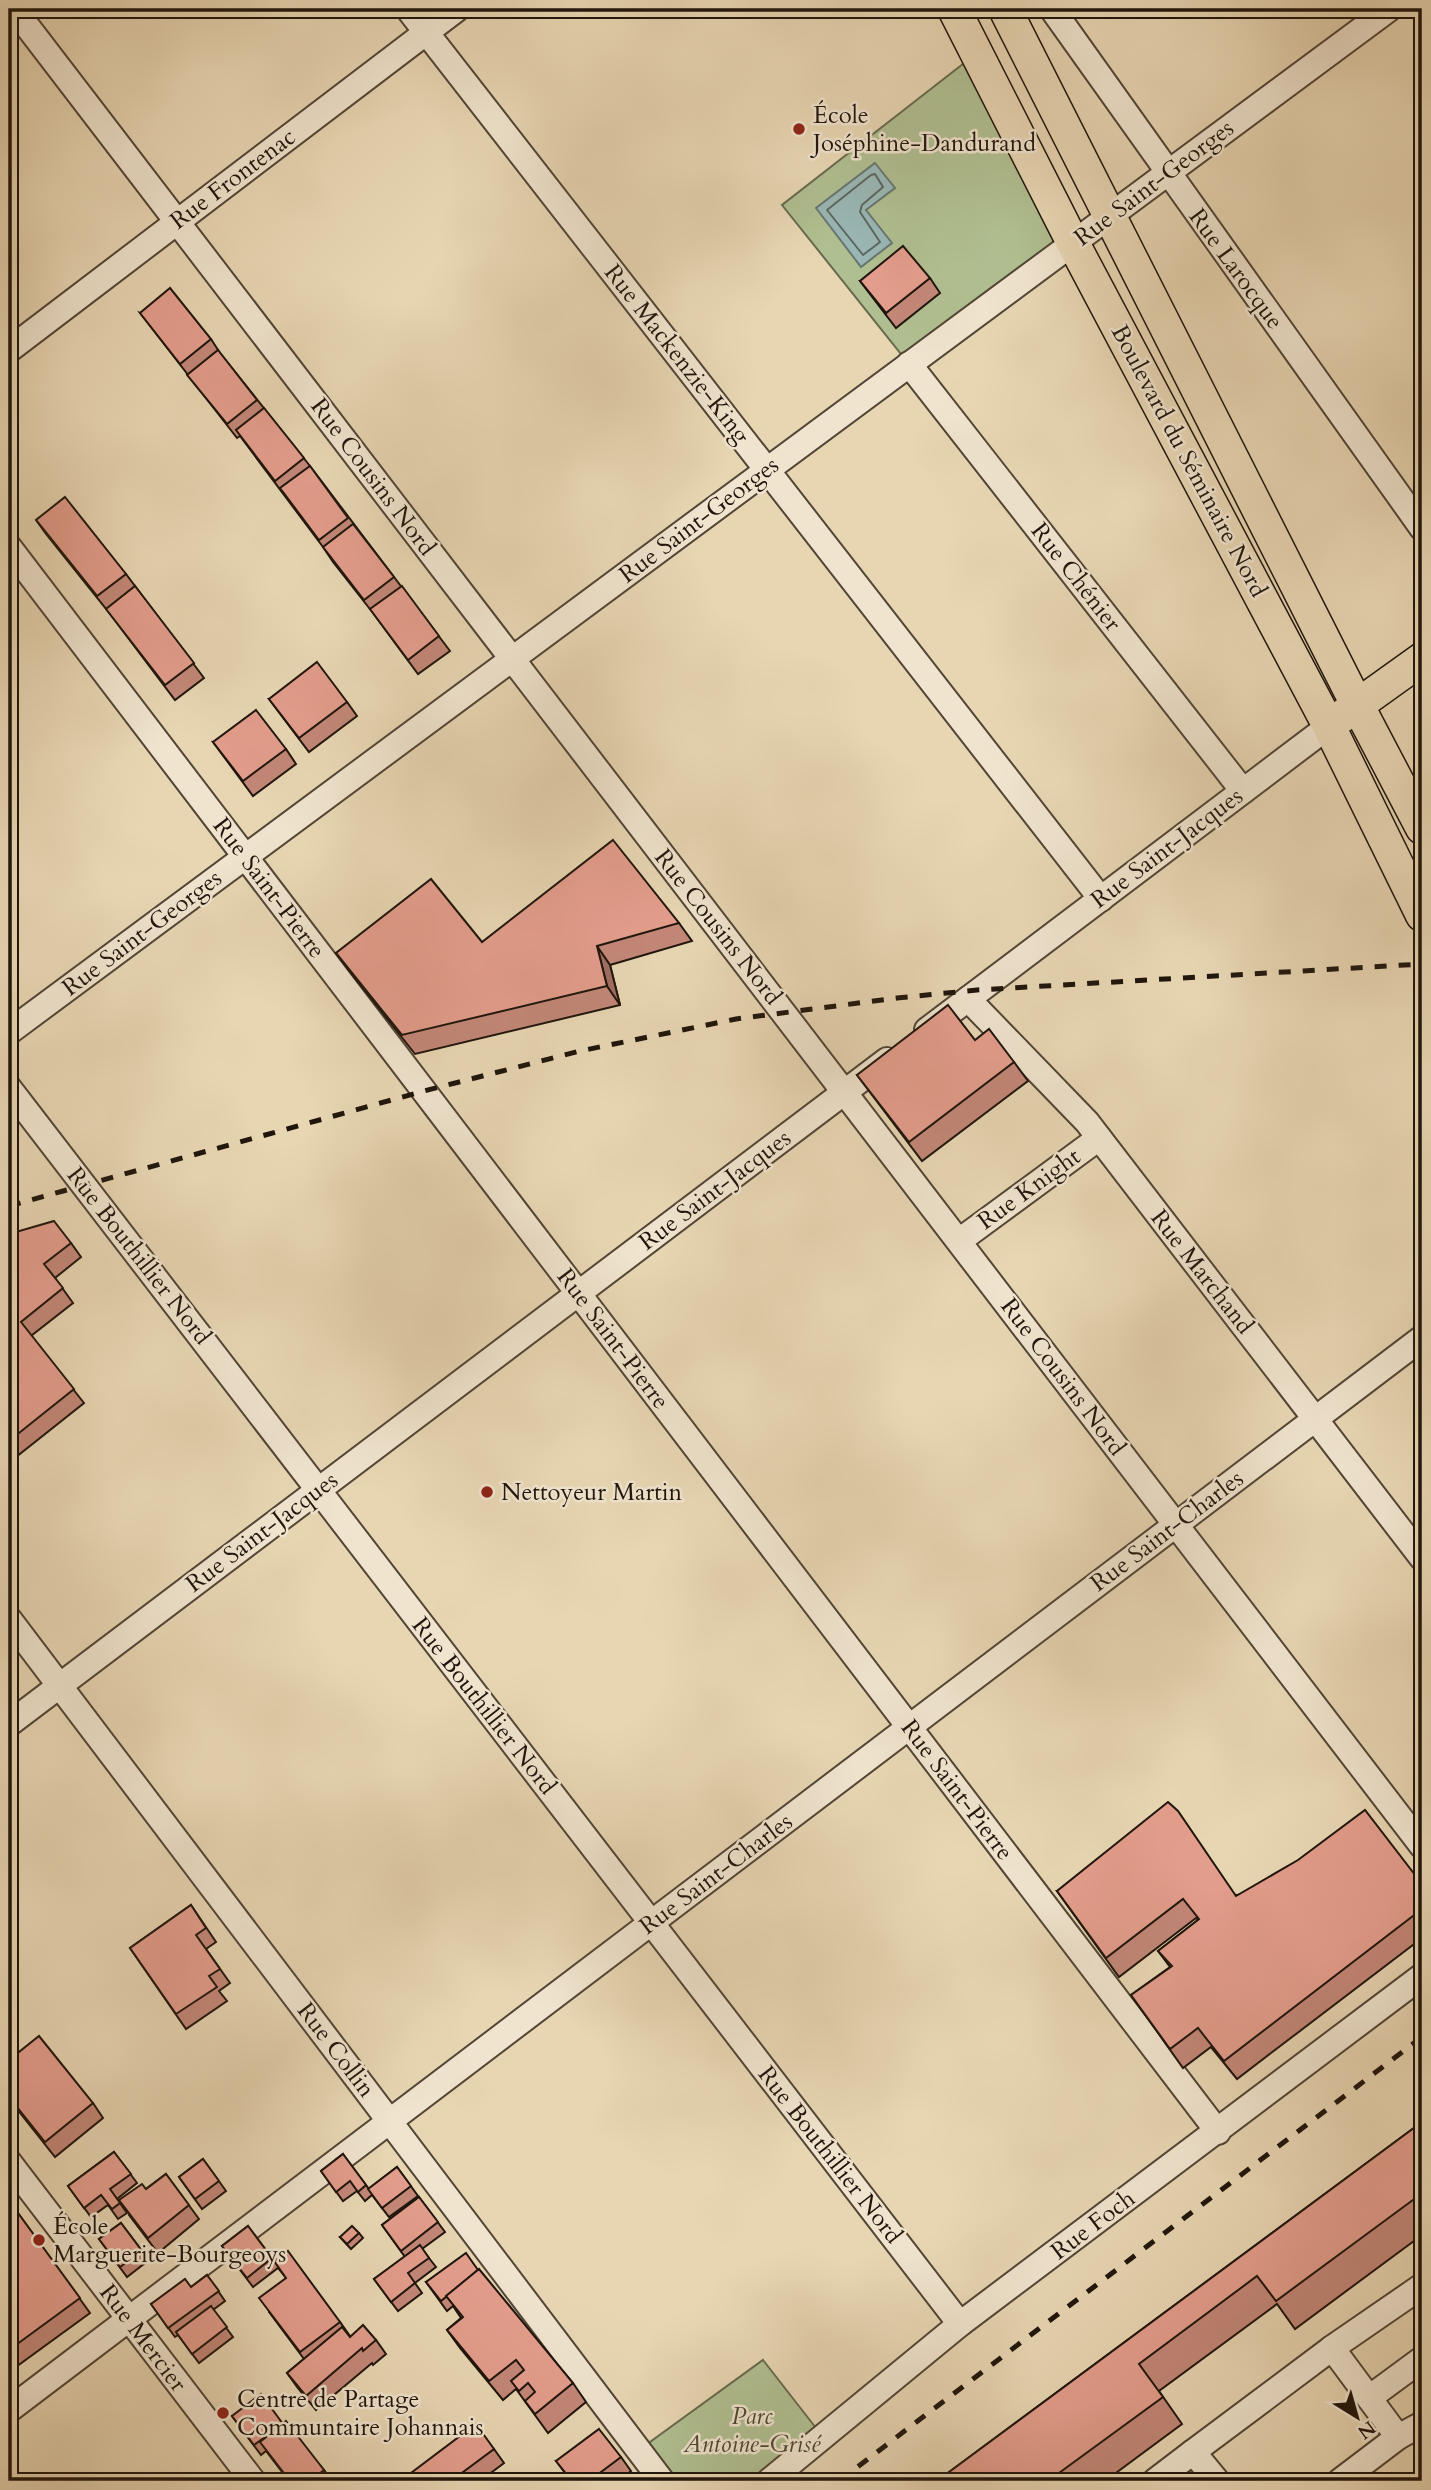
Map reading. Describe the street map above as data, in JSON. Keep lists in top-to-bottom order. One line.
{"streets":{"main road":["Boulevard du Séminaire Nord","Rue Saint-Jacques"],"street":["Rue Frontenac","Rue Saint-Georges","Rue Larocque","Rue Mackenzie-King","Rue Cousins Nord","Rue Chénier","Rue Saint-Pierre","Rue Knight","Rue Bouthillier Nord","Rue Marchand","Rue Saint-Charles","Rue Collin","Rue Foch","Rue Mercier"]},"crossings":[["Rue Frontenac","Rue Mackenzie-King"],["Rue Frontenac","Rue Cousins Nord"],["Rue Saint-Georges","Rue Larocque"],["Rue Saint-Georges","Rue Mackenzie-King"],["Rue Saint-Georges","Boulevard du Séminaire Nord"],["Rue Saint-Georges","Rue Cousins Nord"],["Rue Saint-Georges","Rue Chénier"],["Rue Saint-Georges","Rue Saint-Pierre"],["Rue Mackenzie-King","Rue Saint-Jacques"],["Boulevard du Séminaire Nord","Rue Saint-Jacques"],["Rue Cousins Nord","Rue Saint-Jacques"],["Rue Cousins Nord","Rue Knight"],["Rue Cousins Nord","Rue Saint-Charles"],["Rue Chénier","Rue Saint-Jacques"],["Rue Saint-Jacques","Rue Saint-Pierre"],["Rue Saint-Jacques","Rue Bouthillier Nord"],["Rue Saint-Jacques","Rue Marchand"],["Rue Saint-Jacques","Rue Collin"],["Rue Saint-Pierre","Rue Saint-Charles"],["Rue Saint-Pierre","Rue Foch"],["Rue Knight","Rue Marchand"],["Rue Bouthillier Nord","Rue Saint-Charles"],["Rue Bouthillier Nord","Rue Foch"],["Rue Marchand","Rue Saint-Charles"],["Rue Saint-Charles","Rue Collin"],["Rue Saint-Charles","Rue Mercier"]],"parks":["Parc Antoine-Grisé"],"places":["École Joséphine-Dandurand","Nettoyeur Martin","École Marguerite-Bourgeoys","Centre de Partage Communtaire Johannais"],"north":"bottom right"}
